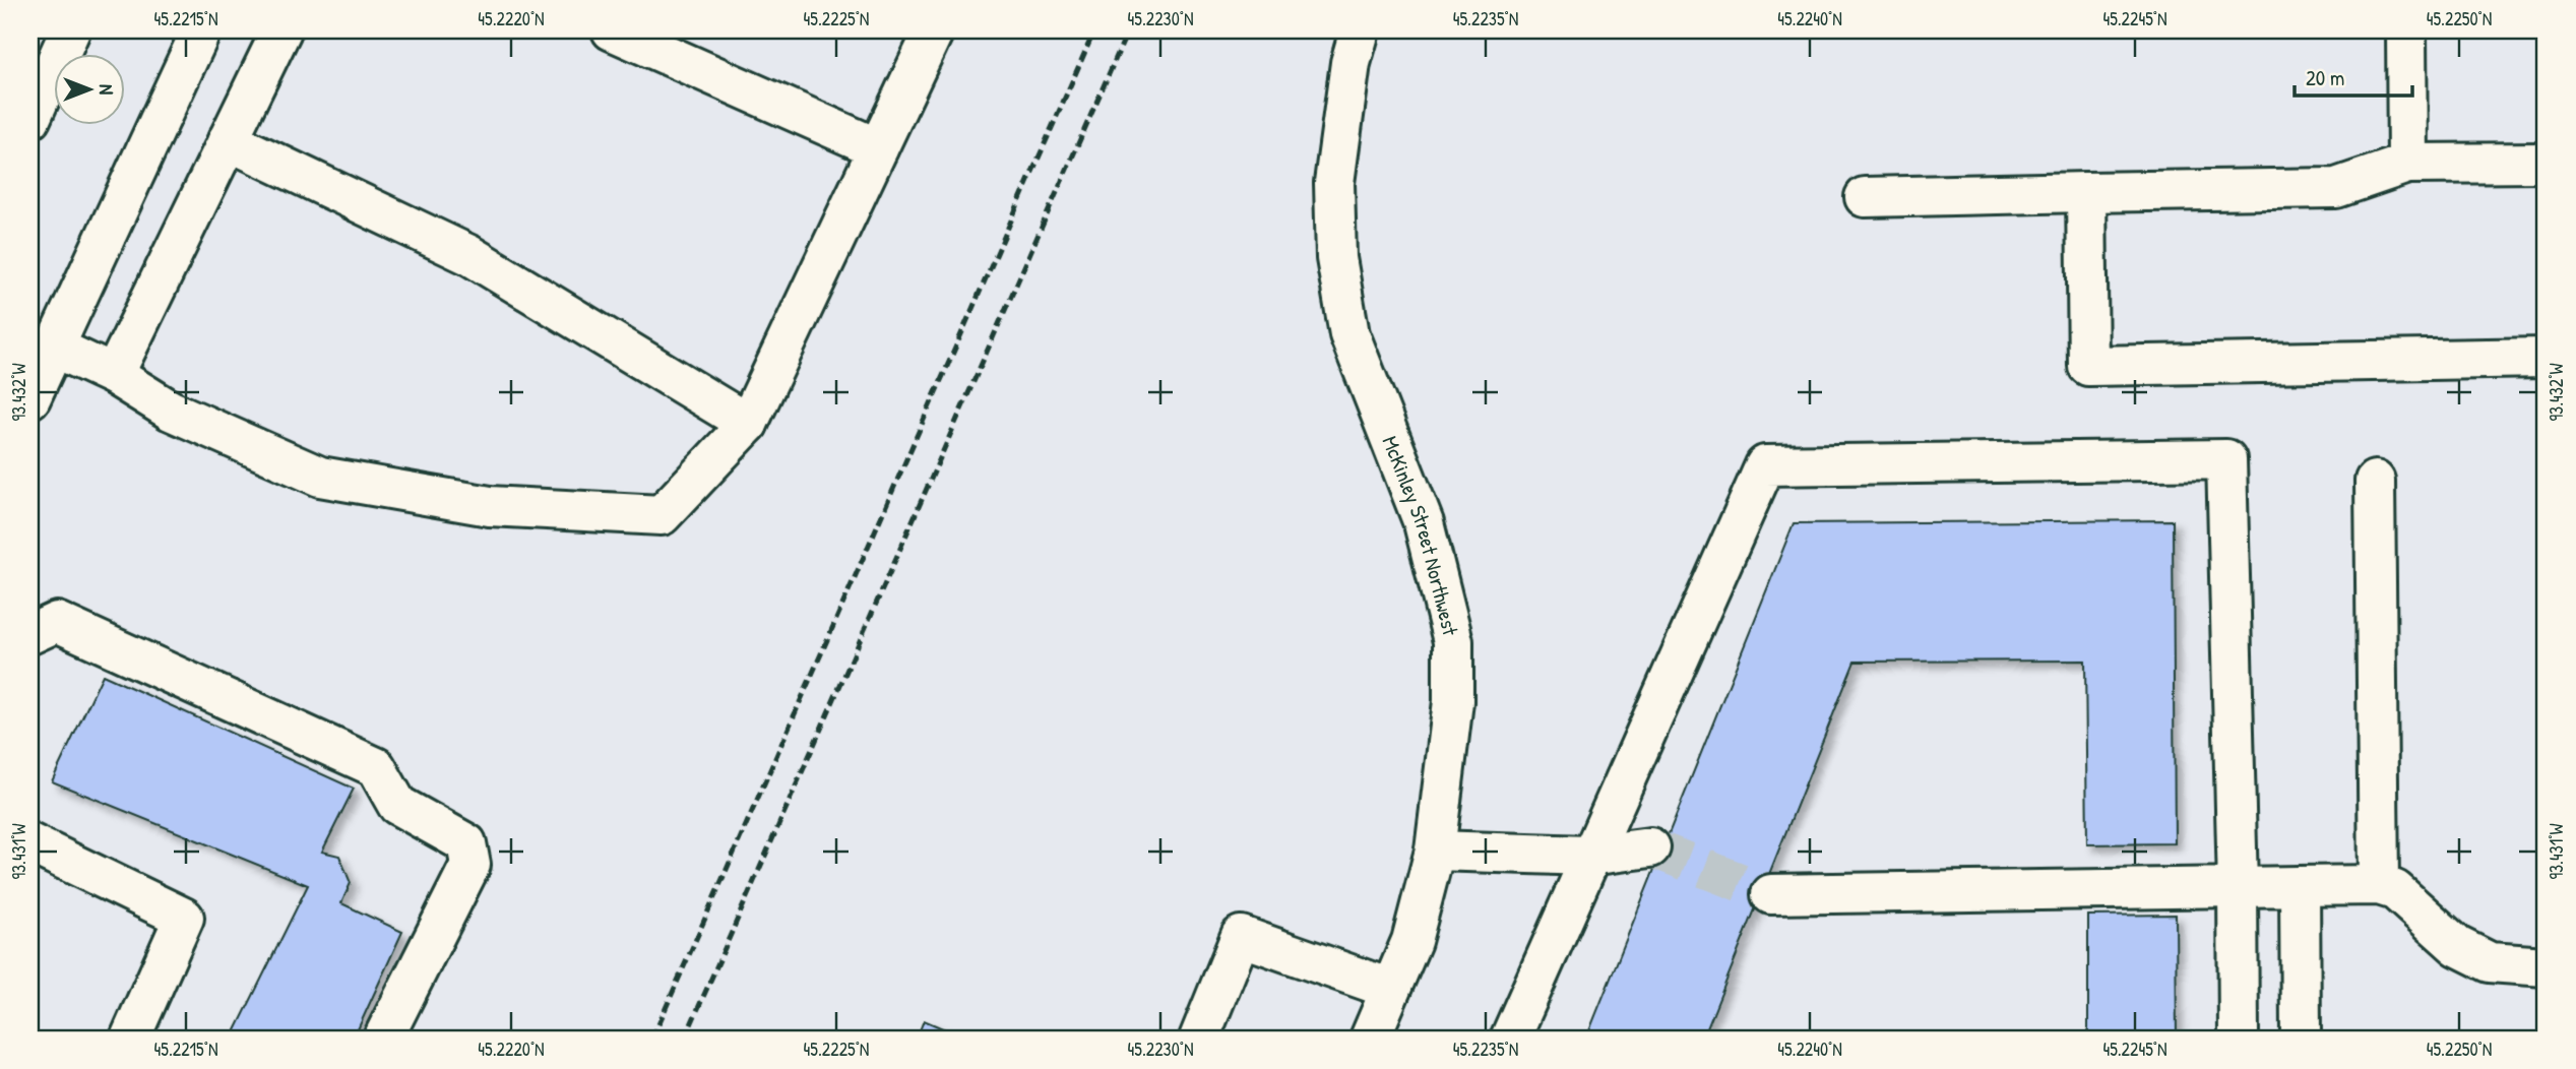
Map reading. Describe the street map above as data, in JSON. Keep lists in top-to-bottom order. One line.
{"streets":{"main road":["McKinley Street Northwest"]},"scale_bar":"20 m","north":"right","coordinates":["45.2215°N","45.2220°N","45.2225°N","45.2230°N","45.2235°N","45.2240°N","45.2245°N","45.2250°N","93.432°W","93.431°W"]}
